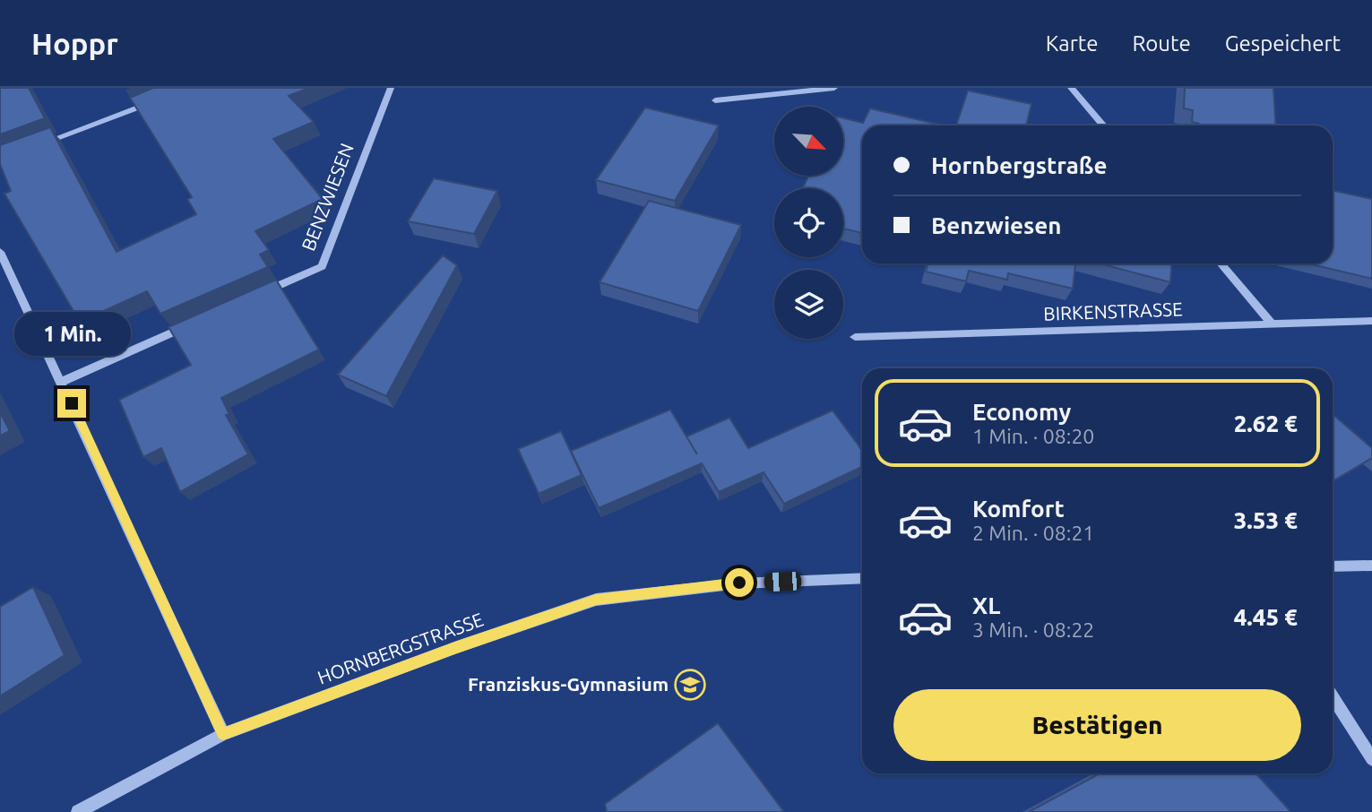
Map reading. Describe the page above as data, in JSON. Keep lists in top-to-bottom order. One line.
{"streets":{"street":["BENZWIESEN","BIRKENSTRASSE","HORNBERGSTRASSE"]},"places":{"school or university":["Franziskus-Gymnasium"]},"north":"bottom right","page":{"header":"Hoppr","nav":["Karte","Route","Gespeichert"],"banner":["Hornbergstraße","Benzwiesen"],"bubble":"1 Min.","list":[{"name":"Economy","note":"1 Min. · 08:20","value":"2.62 €"},{"name":"Komfort","note":"2 Min. · 08:21","value":"3.53 €"},{"name":"XL","note":"3 Min. · 08:22","value":"4.45 €"}],"buttons":"Bestätigen"}}
